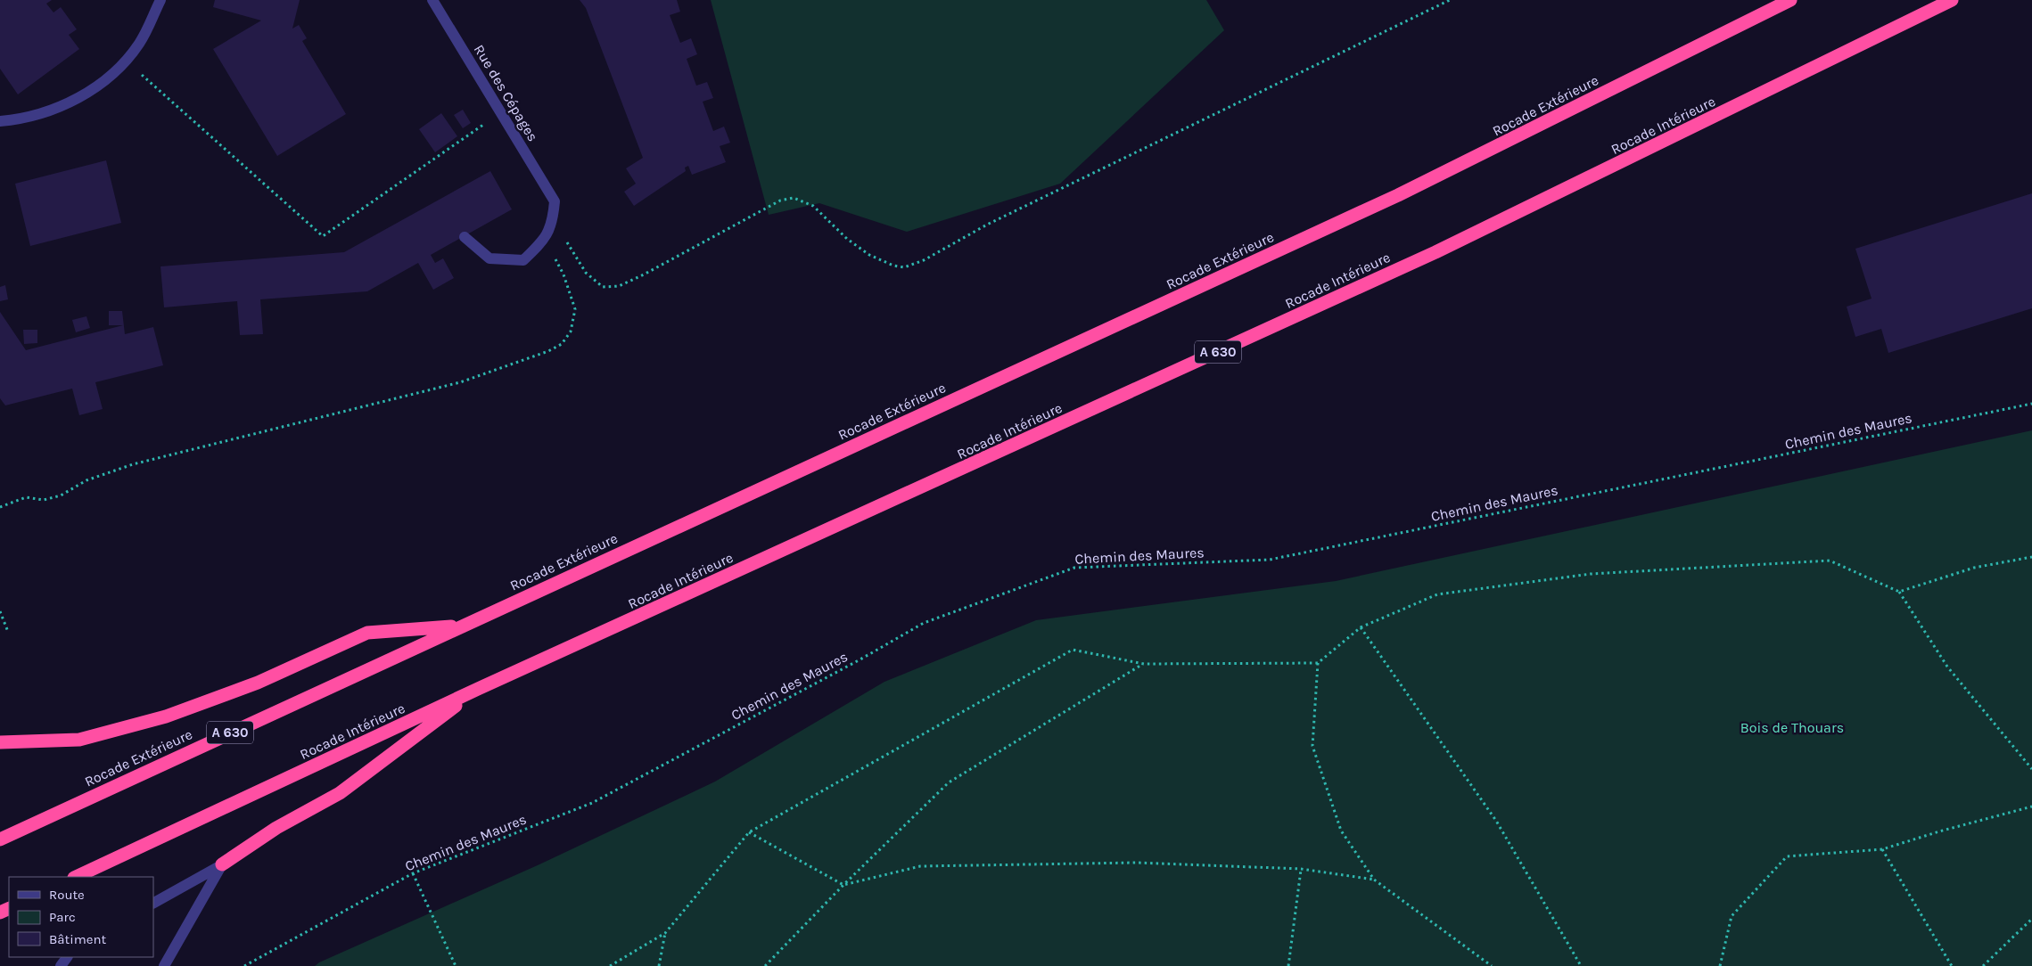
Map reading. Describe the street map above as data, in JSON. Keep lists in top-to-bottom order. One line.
{"streets":{"highway":["Rocade Extérieure","Rocade Intérieure","A 630"],"street":["Rue des Cépages"],"path":["Chemin des Maures"]},"parks":["Bois de Thouars"],"legend":["Route","Parc","Bâtiment"]}
